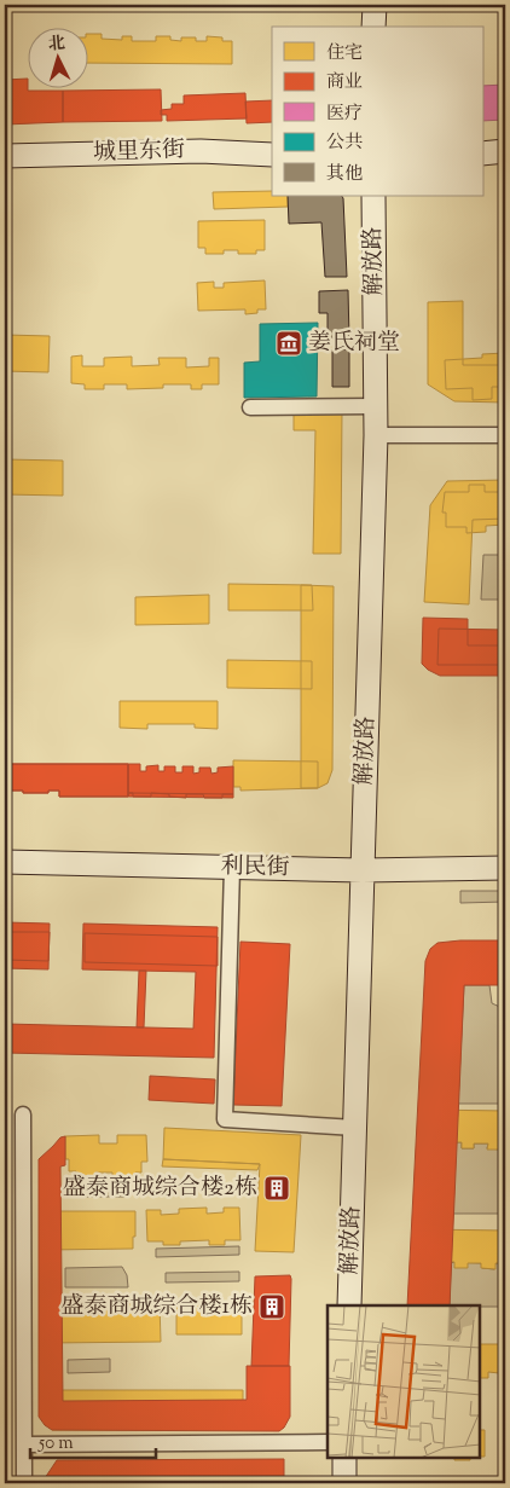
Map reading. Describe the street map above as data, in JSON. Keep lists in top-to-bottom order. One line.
{"streets":{"street":["城里东街","解放路","利民街"]},"crossings":[["解放路","利民街"]],"places":{"museum":["姜氏祠堂"],"building":["盛泰商城综合楼2栋","盛泰商城综合楼1栋"]},"legend":["住宅","商业","医疗","公共","其他"],"scale_bar":"50 m","north":"top"}
